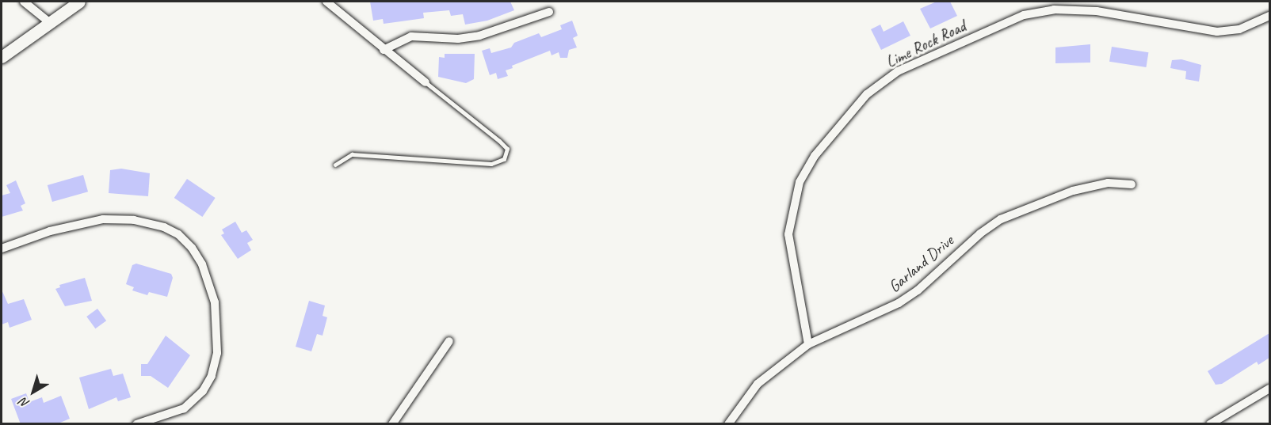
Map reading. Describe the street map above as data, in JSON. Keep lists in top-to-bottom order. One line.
{"streets":{"street":["Lime Rock Road","Garland Drive"]},"crossings":[["Lime Rock Road","Garland Drive"]],"north":"bottom left"}
